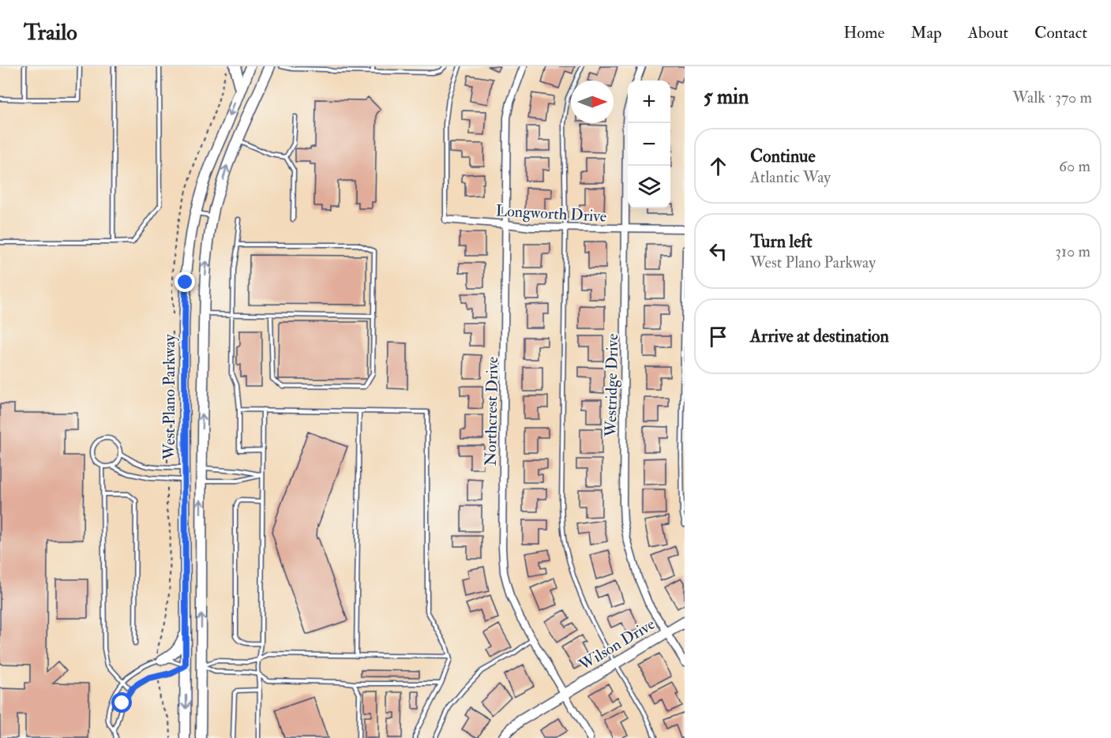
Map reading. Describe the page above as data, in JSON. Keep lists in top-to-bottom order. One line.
{"streets":{"main road":["West Plano Parkway","Wilson Drive"],"street":["Longworth Drive","Westridge Drive","Northcrest Drive"]},"crossings":[["Longworth Drive","Westridge Drive"],["Longworth Drive","Northcrest Drive"],["Westridge Drive","Wilson Drive"],["Northcrest Drive","Wilson Drive"]],"north":"right","page":{"header":"Trailo","nav":["Home","Map","About","Contact"],"heading":["5 min","Walk · 370 m"],"map_buttons":["+","−"],"list":[["Continue","Atlantic Way","60 m"],["Turn left","West Plano Parkway","310 m"],"Arrive at destination"]}}
